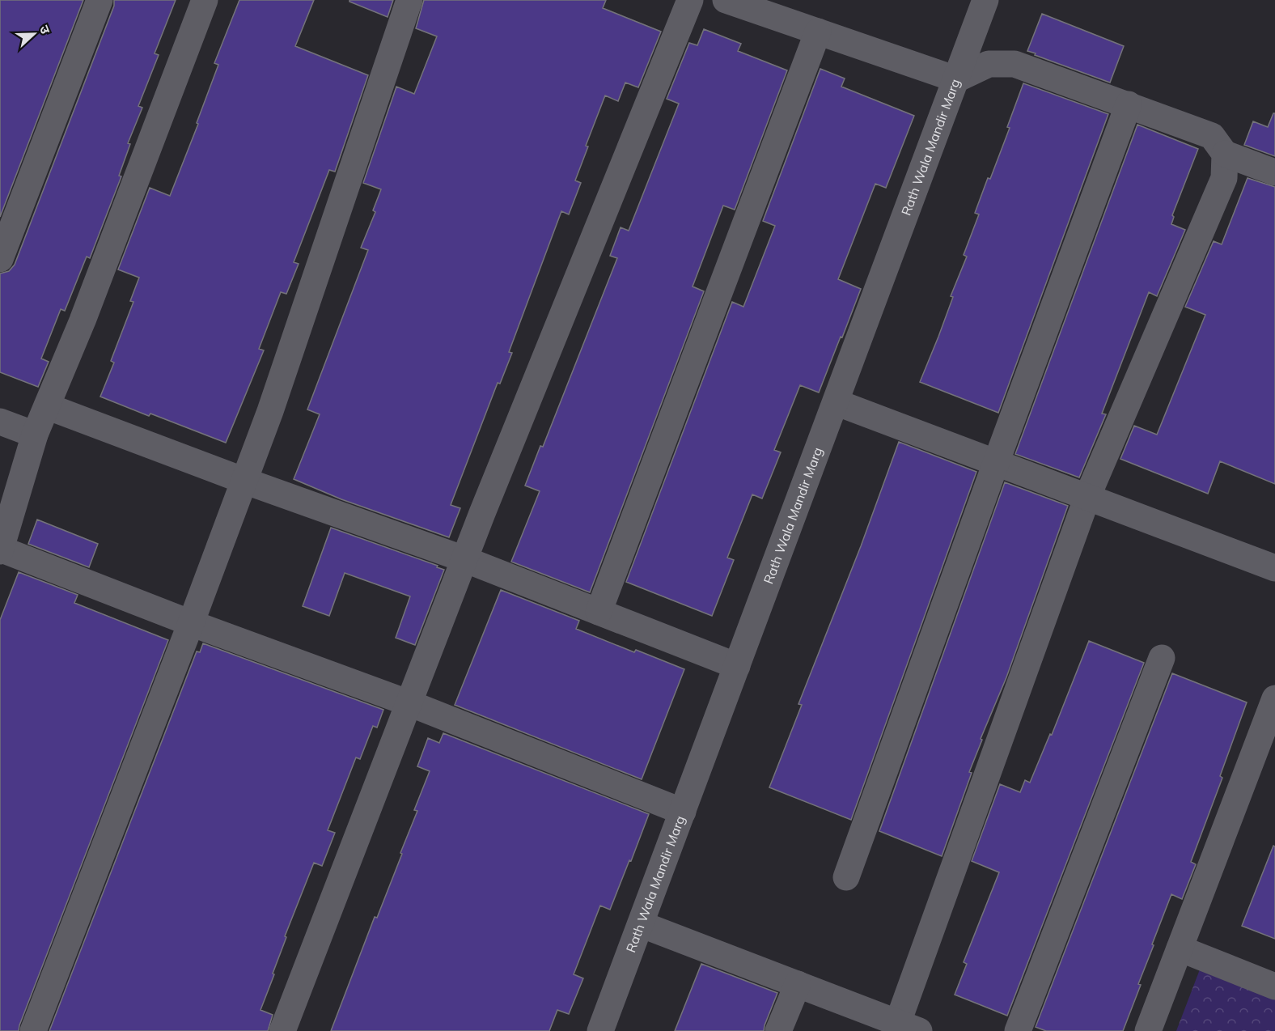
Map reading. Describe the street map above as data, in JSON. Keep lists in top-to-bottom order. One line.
{"streets":{"street":["Rath Wala Mandir Marg"]},"north":"right"}
